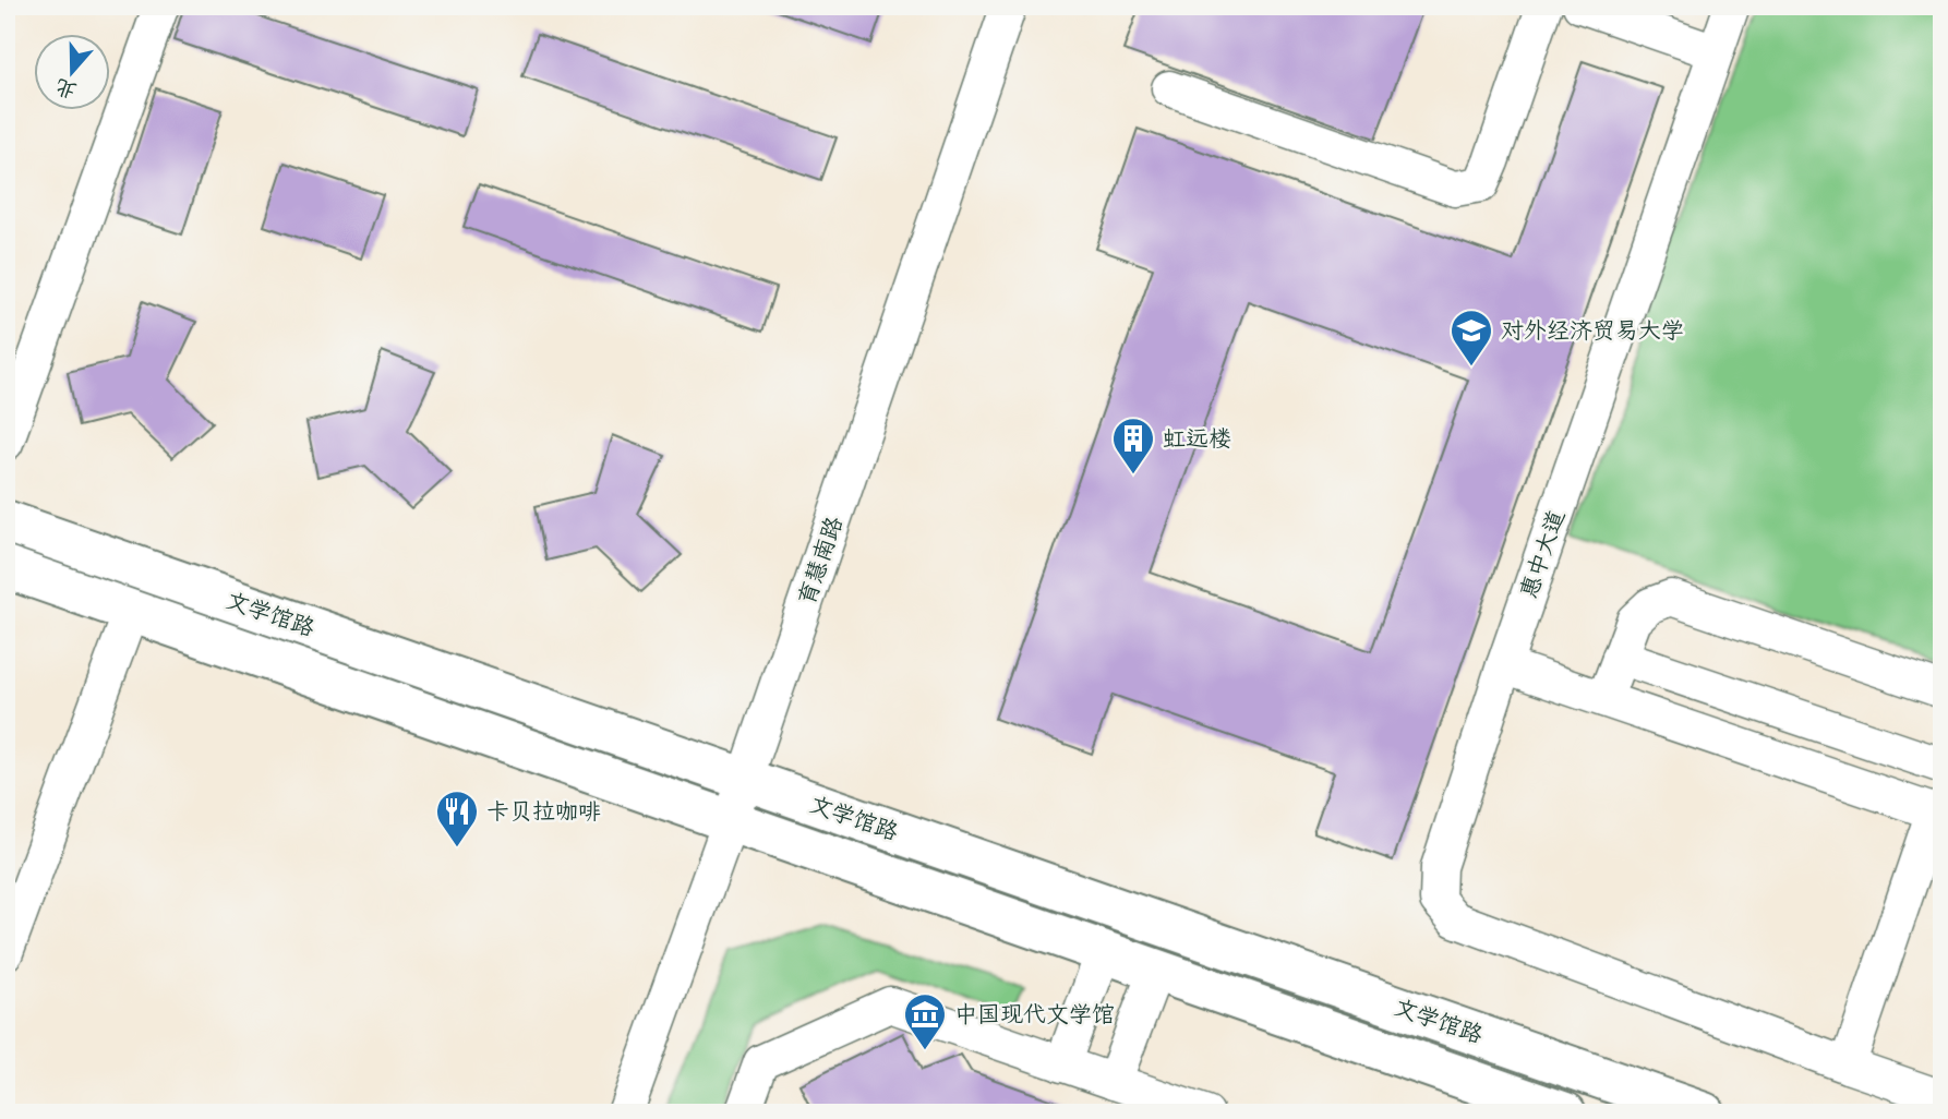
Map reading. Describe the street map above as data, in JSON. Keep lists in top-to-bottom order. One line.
{"streets":{"main road":["文学馆路"],"street":["惠中大道","育慧南路"]},"crossings":[["育慧南路","文学馆路"]],"places":{"school or university":["对外经济贸易大学"],"building":["虹远楼"],"restaurant":["卡贝拉咖啡"],"museum":["中国现代文学馆"]},"north":"bottom"}
